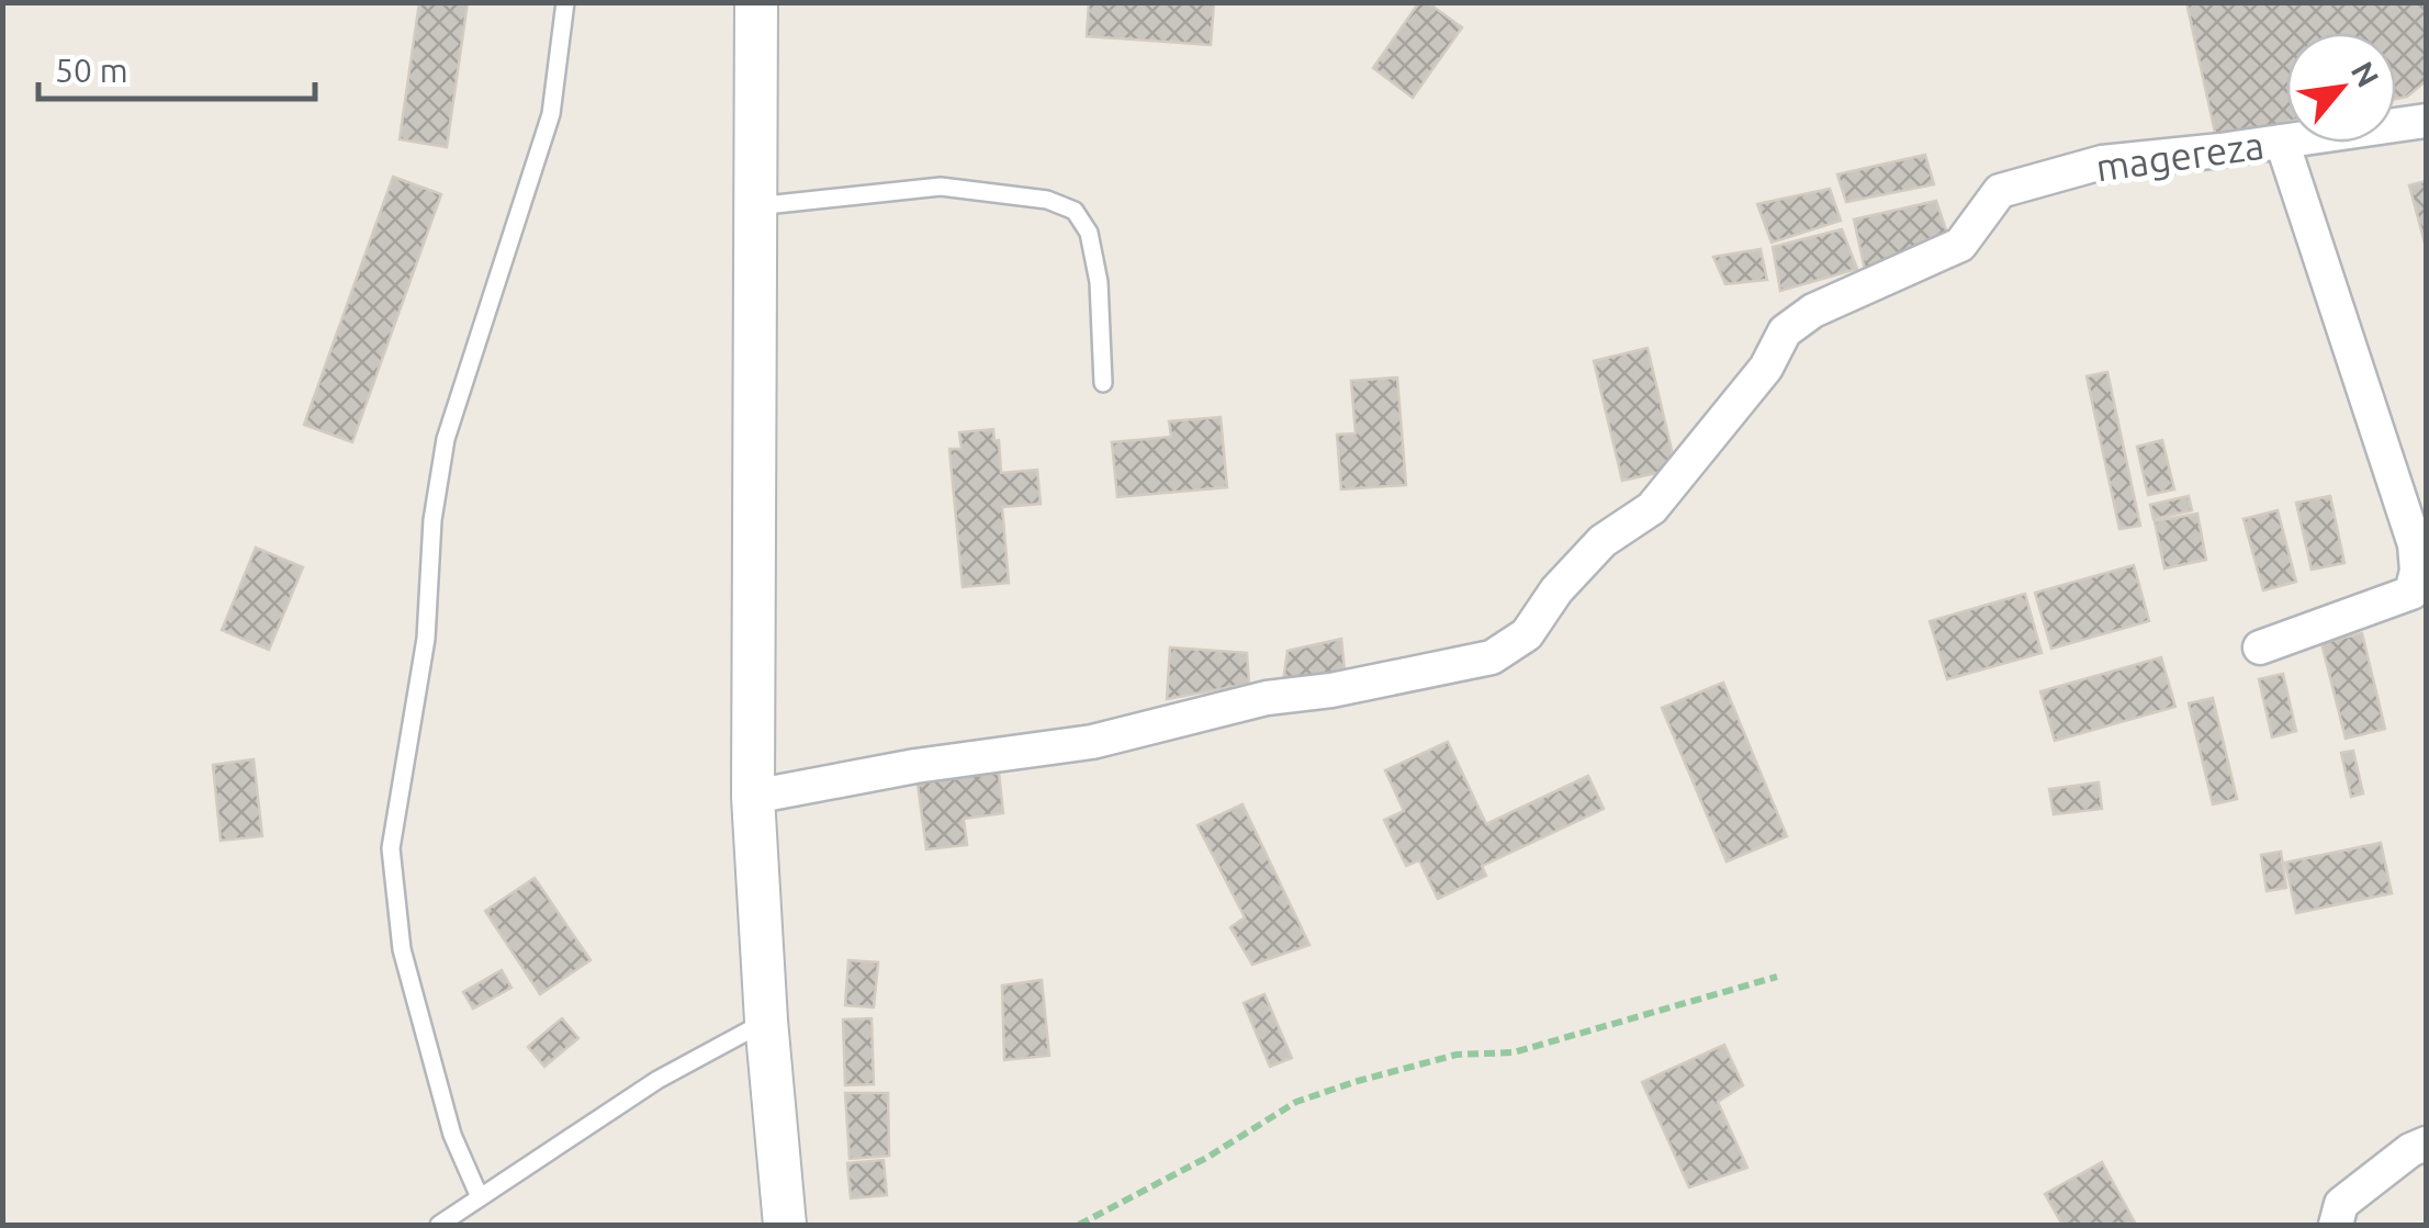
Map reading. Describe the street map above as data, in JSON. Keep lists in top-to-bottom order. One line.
{"streets":{"street":["magereza"]},"scale_bar":"50 m","north":"top right"}
